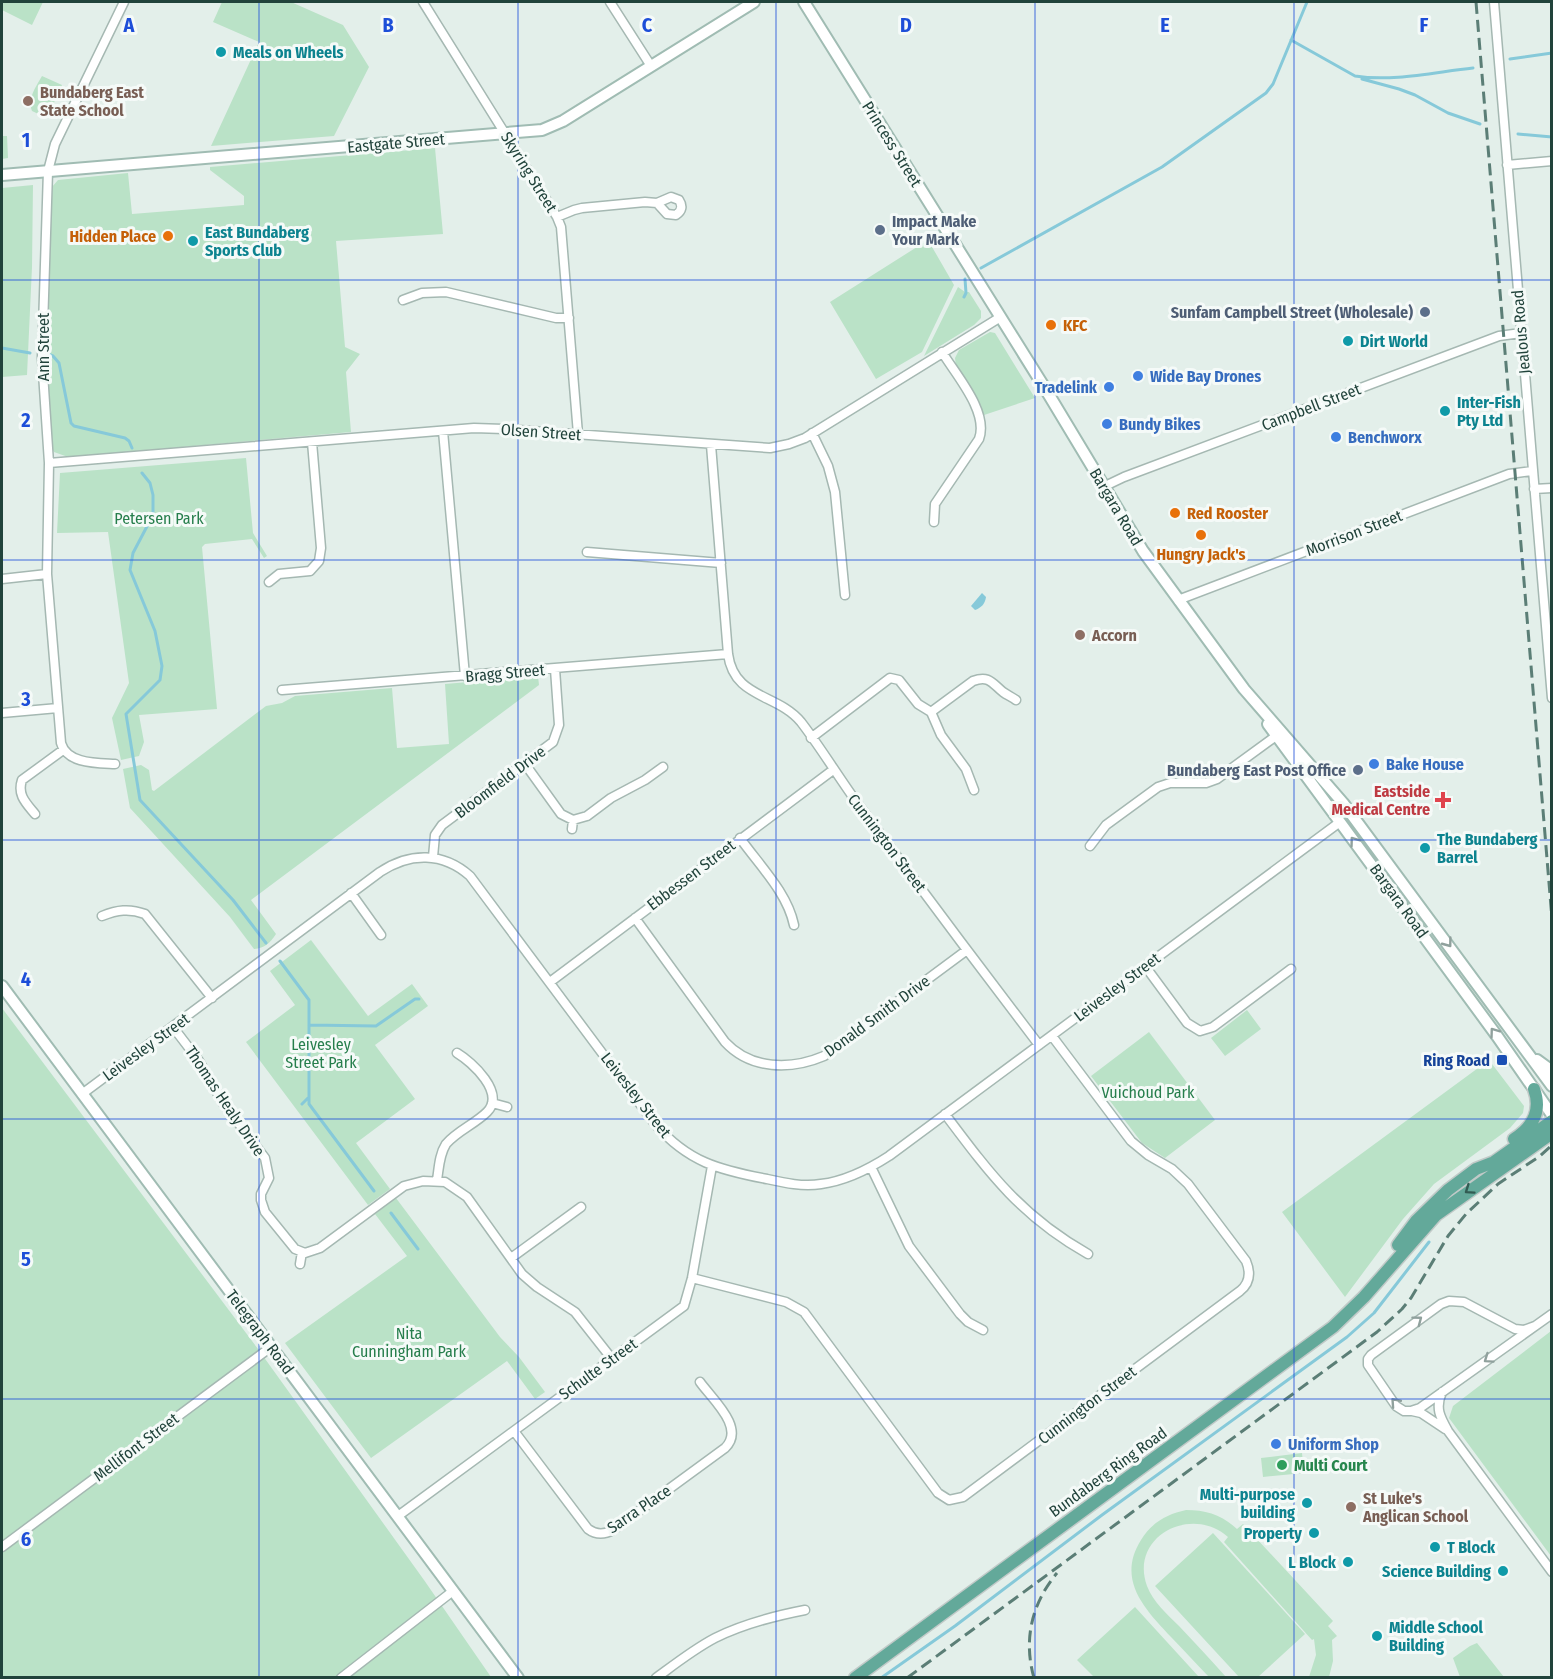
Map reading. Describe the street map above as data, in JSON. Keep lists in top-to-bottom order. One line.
{"streets":{"main road":["Eastgate Street","Princess Street","Bargara Road","Telegraph Road","Bundaberg Ring Road"],"street":["Skyring Street","Jealous Road","Ann Street","Campbell Street","Olsen Street","Morrison Street","Bragg Street","Bloomfield Drive","Cunnington Street","Ebbessen Street","Leivesley Street","Donald Smith Drive","Thomas Healy Drive","Schulte Street","Mellifont Street","Sarra Place"]},"crossings":[["Eastgate Street","Skyring Street"],["Eastgate Street","Ann Street"],["Princess Street","Olsen Street"],["Princess Street","Bargara Road"],["Skyring Street","Olsen Street"],["Jealous Road","Campbell Street"],["Jealous Road","Morrison Street"],["Ann Street","Olsen Street"],["Campbell Street","Bargara Road"],["Olsen Street","Bargara Road"],["Olsen Street","Cunnington Street"],["Bargara Road","Morrison Street"],["Bargara Road","Leivesley Street"],["Bragg Street","Bloomfield Drive"],["Bragg Street","Cunnington Street"],["Bloomfield Drive","Leivesley Street"],["Cunnington Street","Ebbessen Street"],["Cunnington Street","Leivesley Street"],["Cunnington Street","Donald Smith Drive"],["Cunnington Street","Schulte Street"],["Ebbessen Street","Leivesley Street"],["Ebbessen Street","Donald Smith Drive"],["Leivesley Street","Thomas Healy Drive"],["Leivesley Street","Telegraph Road"],["Leivesley Street","Schulte Street"],["Telegraph Road","Schulte Street"],["Telegraph Road","Mellifont Street"],["Schulte Street","Sarra Place"]],"parks":["Petersen Park","Leivesley Street Park","Vuichoud Park","Nita Cunningham Park"],"places":{"other":["Meals on Wheels","Bundaberg East State School","Impact Make Your Mark","Hidden Place","East Bundaberg Sports Club","Sunfam Campbell Street (Wholesale)","KFC","Dirt World","Wide Bay Drones","Tradelink","Inter-Fish Pty Ltd","Bundy Bikes","Benchworx","Red Rooster","Hungry Jack's","Accorn","Bake House","Bundaberg East Post Office","The Bundaberg Barrel","Uniform Shop","Multi Court","Multi-purpose building","St Luke's Anglican School","Property","T Block","L Block","Science Building","Middle School Building"],"health":["Eastside Medical Centre"],"transit":["Ring Road"]},"grid":{"columns":["A","B","C","D","E","F"],"rows":["1","2","3","4","5","6"]}}
